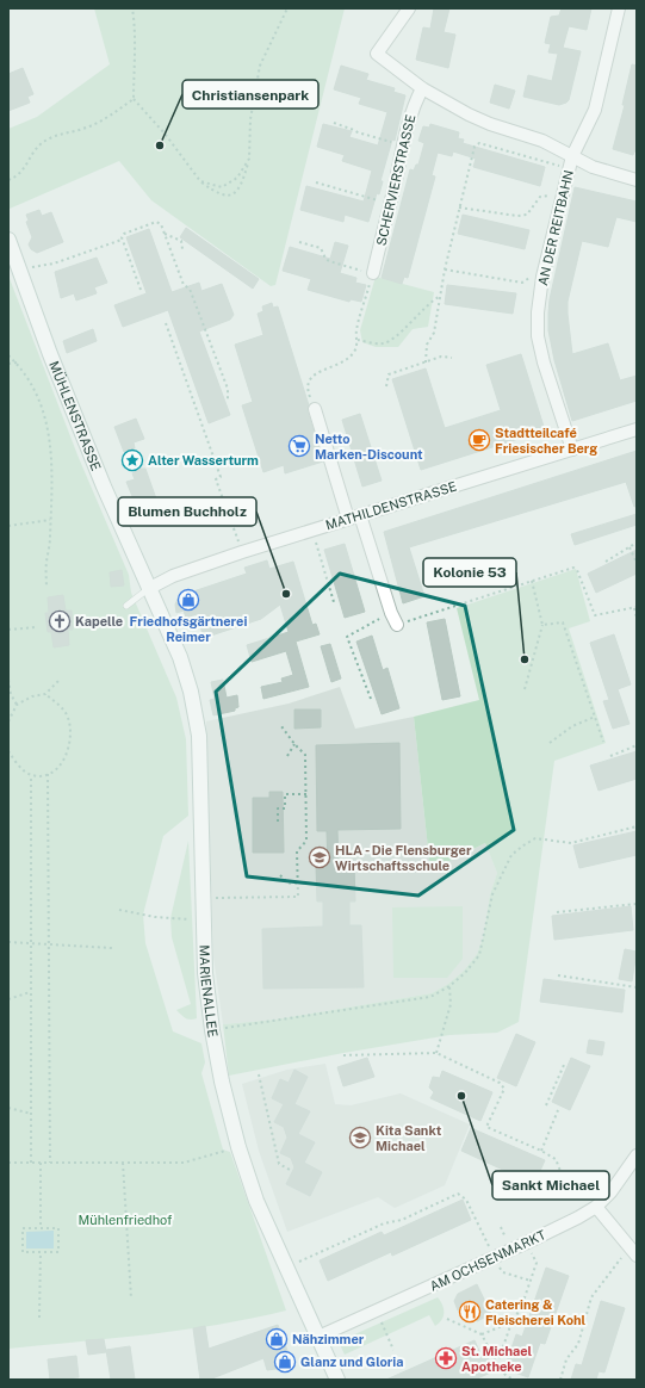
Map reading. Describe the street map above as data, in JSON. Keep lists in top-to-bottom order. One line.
{"streets":{"main road":["MÜHLENSTRASSE","MARIENALLEE"],"street":["SCHERVIERSTRASSE","AN DER REITBAHN","MATHILDENSTRASSE","AM OCHSENMARKT"]},"crossings":[["AN DER REITBAHN","MATHILDENSTRASSE"],["MÜHLENSTRASSE","MATHILDENSTRASSE"],["MÜHLENSTRASSE","MARIENALLEE"],["MATHILDENSTRASSE","MARIENALLEE"],["MARIENALLEE","AM OCHSENMARKT"]],"parks":["Mühlenfriedhof"],"places":{"other":["Christiansenpark","Blumen Buchholz","Kolonie 53","Sankt Michael"],"cafe":["Stadtteilcafé Friesischer Berg"],"supermarket":["Netto Marken-Discount"],"place":["Alter Wasserturm"],"shop":["Friedhofsgärtnerei Reimer","Nähzimmer","Glanz und Gloria"],"church":["Kapelle"],"school or university":["HLA - Die Flensburger Wirtschaftsschule","Kita Sankt Michael"],"restaurant":["Catering & Fleischerei Kohl"],"pharmacy":["St. Michael Apotheke"]}}
